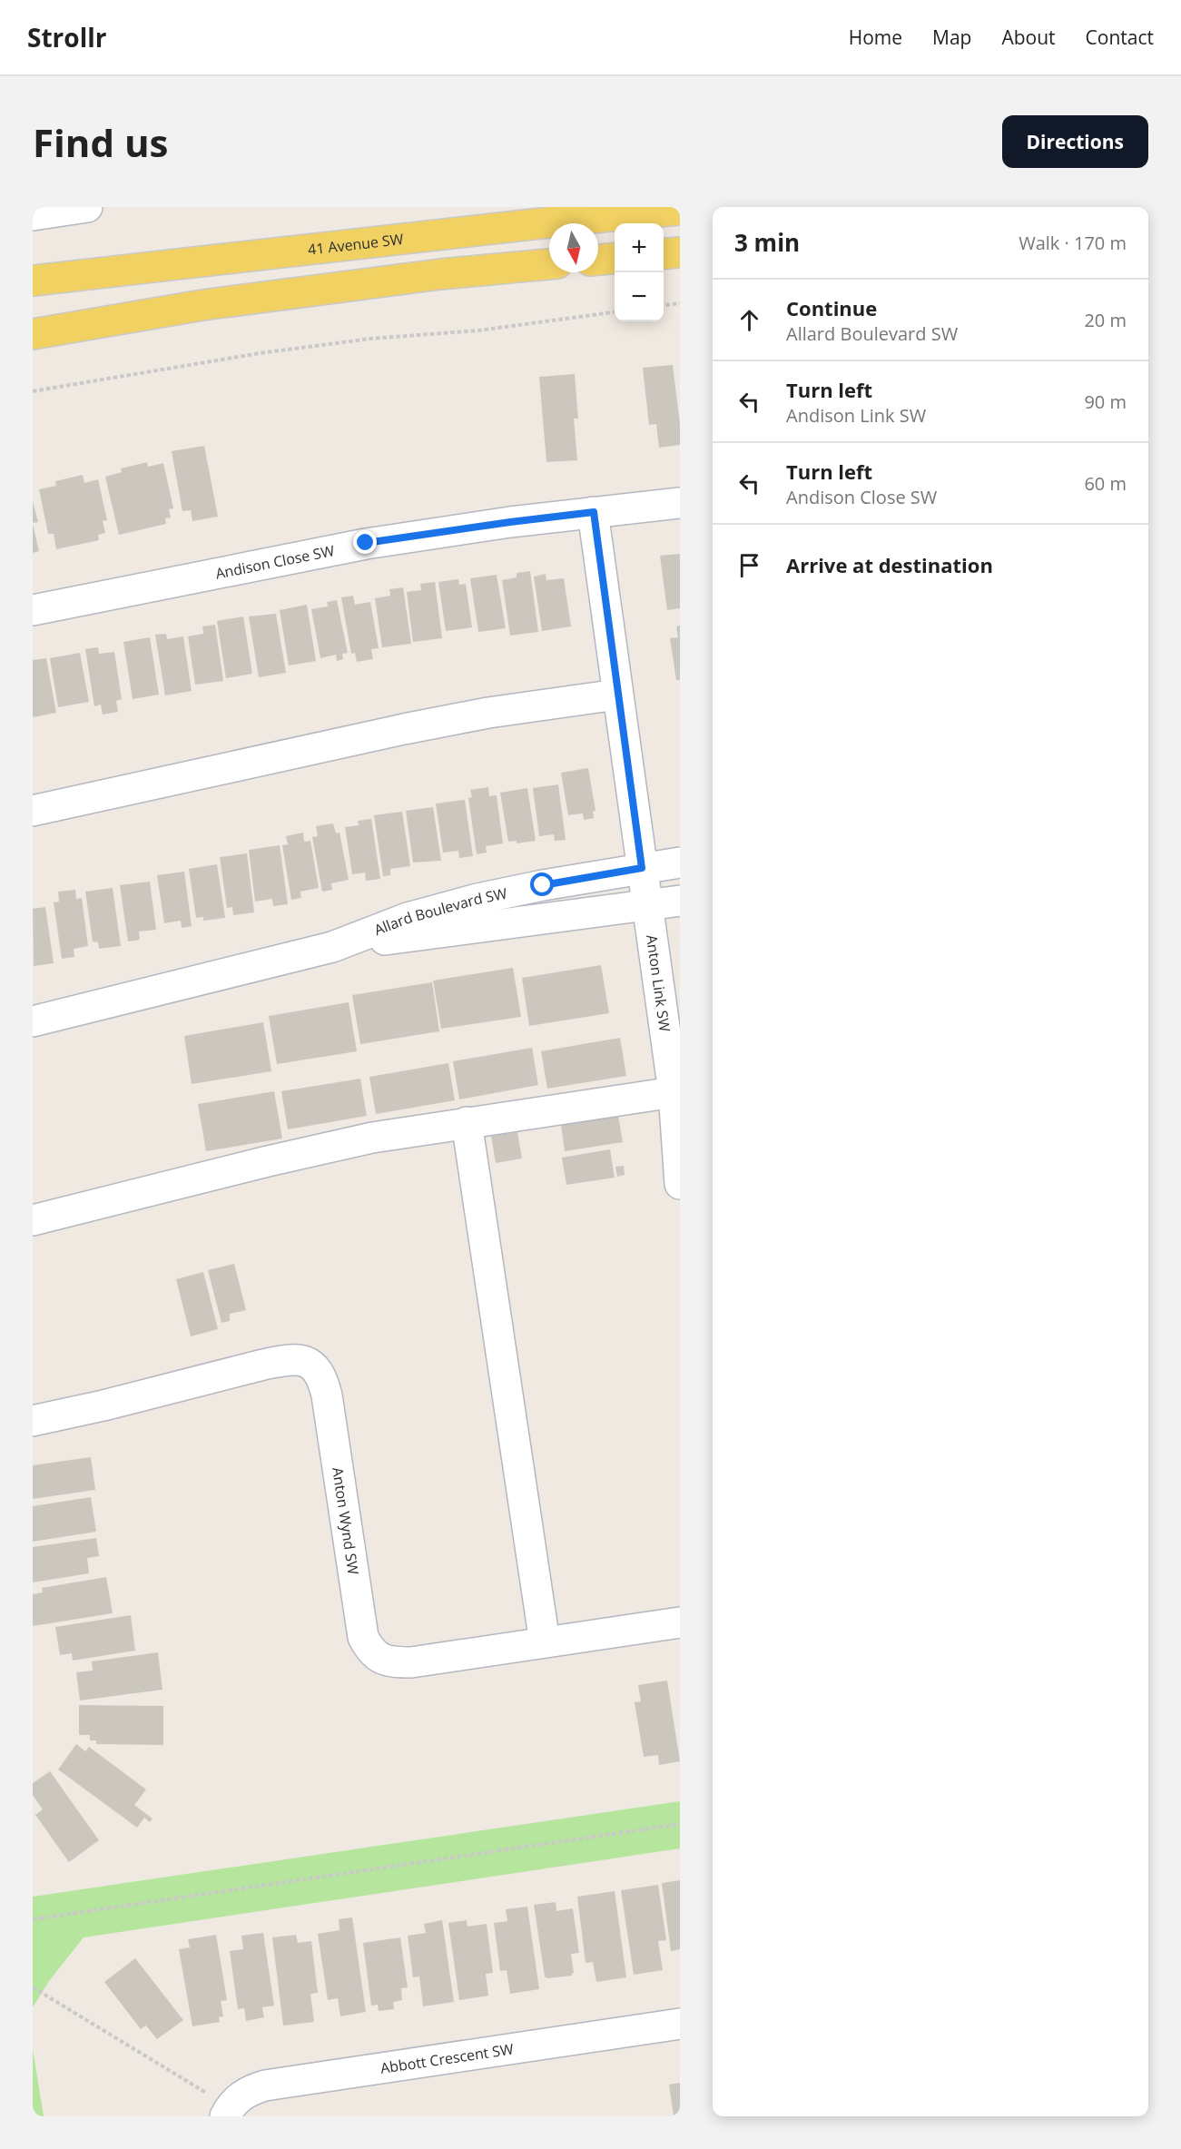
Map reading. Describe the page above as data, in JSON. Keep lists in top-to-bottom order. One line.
{"streets":{"main road":["41 Avenue SW"],"street":["Andison Close SW","Allard Boulevard SW","Anton Link SW","Anton Wynd SW","Abbott Crescent SW"]},"crossings":[["Andison Close SW","Anton Link SW"],["Allard Boulevard SW","Anton Link SW"]],"north":"bottom","page":{"header":"Strollr","nav":["Home","Map","About","Contact"],"buttons":"Directions","title":"Find us","heading":["3 min","Walk · 170 m"],"map_buttons":["+","−"],"list":[["Continue","Allard Boulevard SW","20 m"],["Turn left","Andison Link SW","90 m"],["Turn left","Andison Close SW","60 m"],"Arrive at destination"]}}
